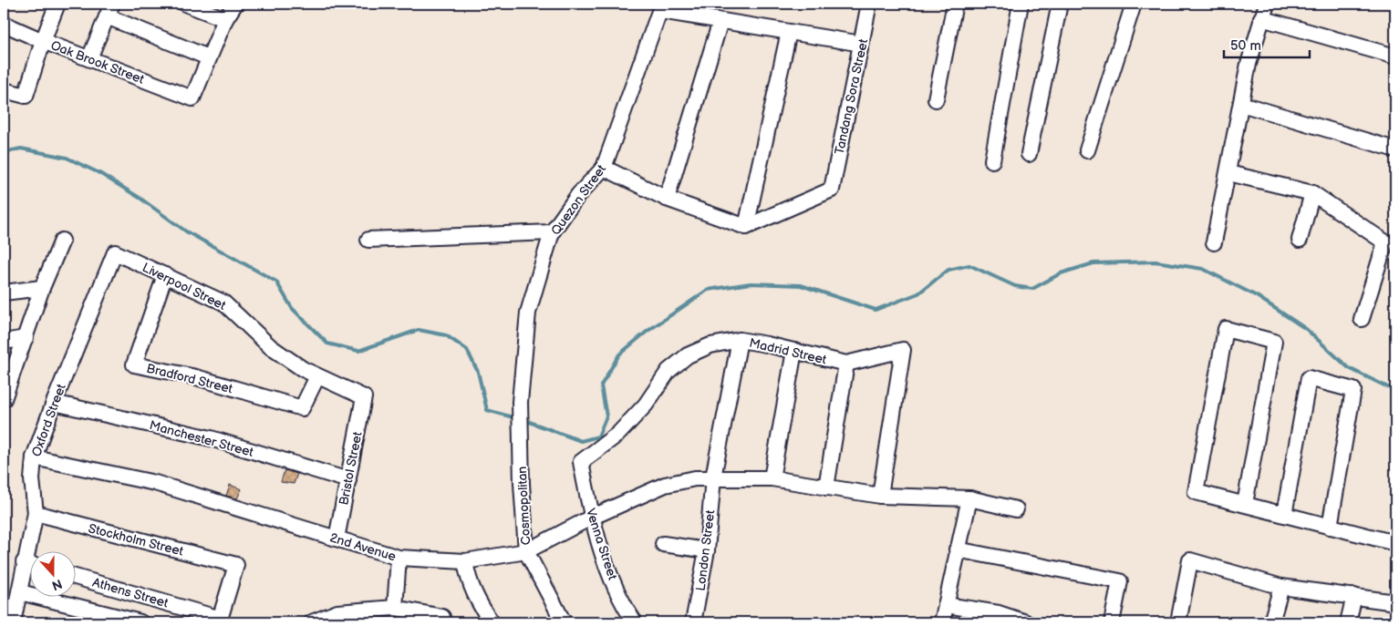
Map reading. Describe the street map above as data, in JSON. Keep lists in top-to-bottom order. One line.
{"streets":{"street":["Oak Brook Street","Tandang Sora Street","Quezon Street","Liverpool Street","Madrid Street","Bradford Street","Oxford Street","Manchester Street","Bristol Street","Cosmopolitan","Stockholm Street","Venna Street","2nd Avenue","London Street","Athens Street"]},"crossings":[["Quezon Street","Cosmopolitan"],["Liverpool Street","Bradford Street"],["Liverpool Street","Oxford Street"],["Liverpool Street","Bristol Street"],["Madrid Street","Venna Street"],["Madrid Street","2nd Avenue"],["Madrid Street","London Street"],["Oxford Street","Manchester Street"],["Oxford Street","Stockholm Street"],["Oxford Street","2nd Avenue"],["Manchester Street","Bristol Street"],["Bristol Street","2nd Avenue"],["Cosmopolitan","2nd Avenue"],["Stockholm Street","Athens Street"],["Venna Street","2nd Avenue"],["2nd Avenue","London Street"]],"scale_bar":"50 m","north":"bottom"}
